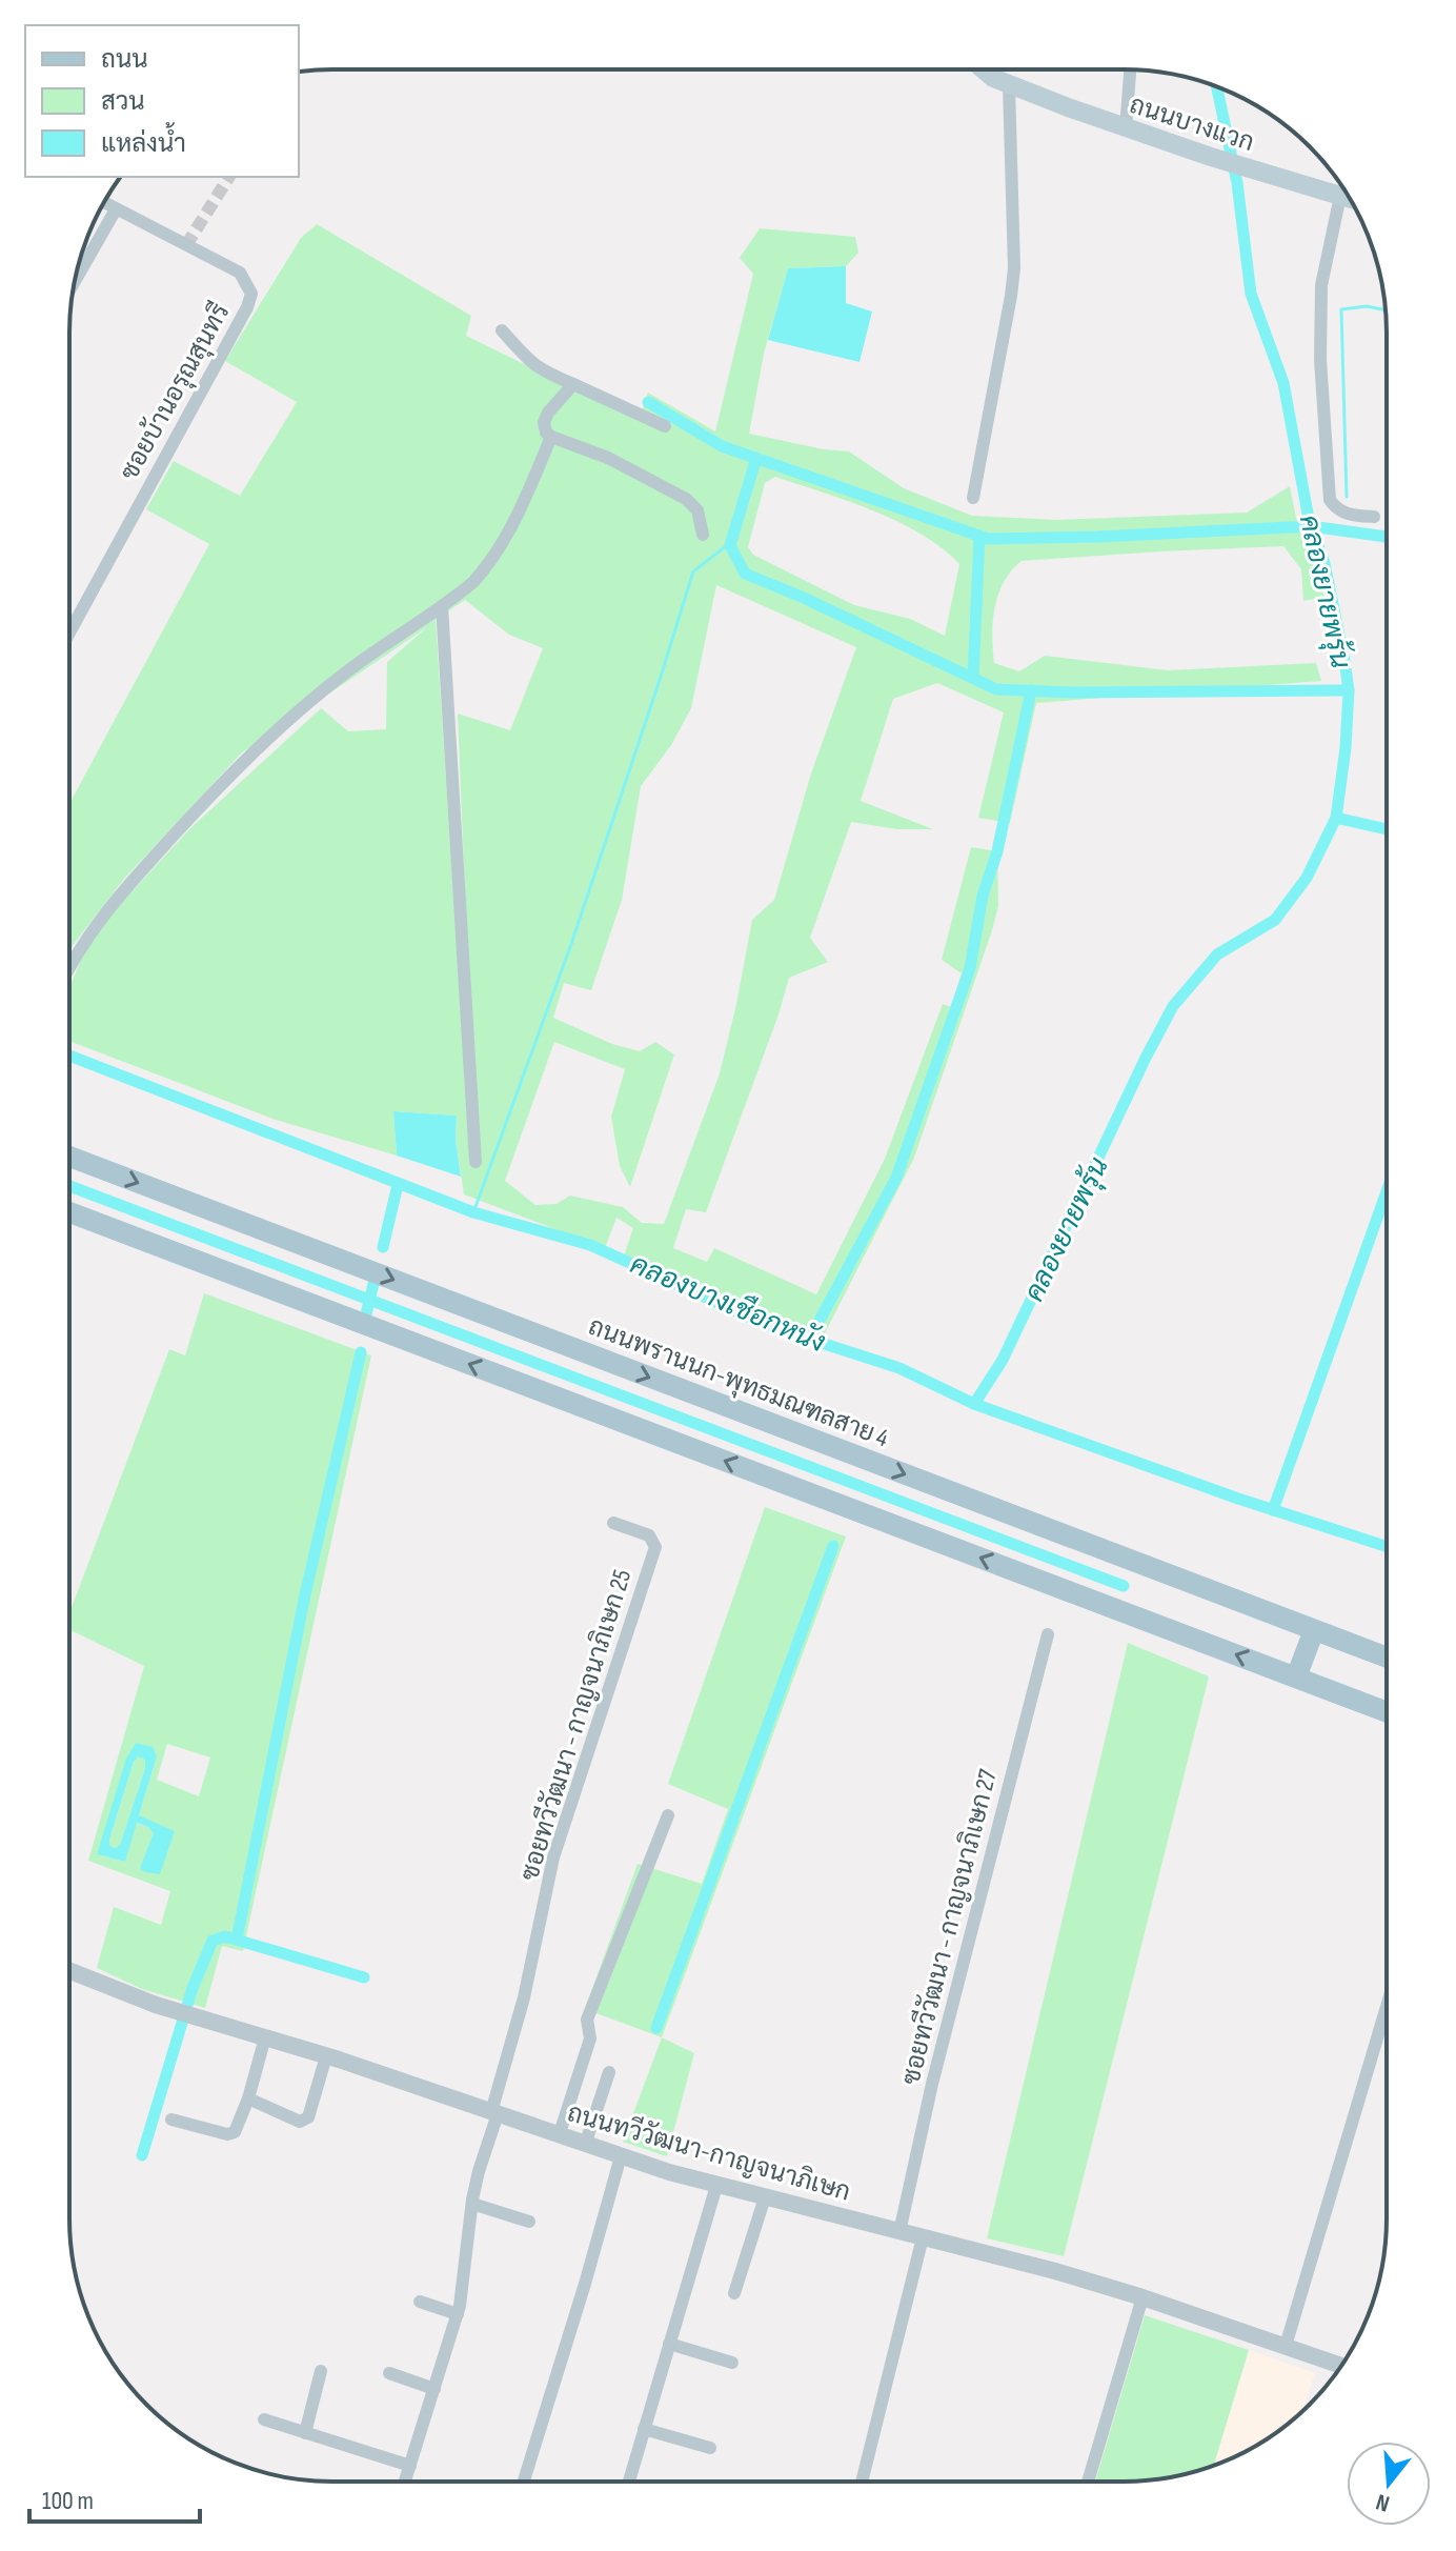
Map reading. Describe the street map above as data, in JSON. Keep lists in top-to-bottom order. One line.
{"streets":{"main road":["ถนนบางแวก","ถนนพรานนก-พุทธมณฑลสาย 4"],"street":["ซอยบ้านอรุณสุนทรี","ซอยทวีวัฒนา - กาญจนาภิเษก 25","ซอยทวีวัฒนา - กาญจนาภิเษก 27","ถนนทวีวัฒนา-กาญจนาภิเษก"]},"crossings":[["ซอยทวีวัฒนา - กาญจนาภิเษก 25","ถนนทวีวัฒนา-กาญจนาภิเษก"],["ซอยทวีวัฒนา - กาญจนาภิเษก 27","ถนนทวีวัฒนา-กาญจนาภิเษก"]],"water":["คลองยายพรุ้น","คลองบางเชือกหนัง"],"legend":["ถนน","สวน","แหล่งน้ำ"],"scale_bar":"100 m","north":"bottom"}
